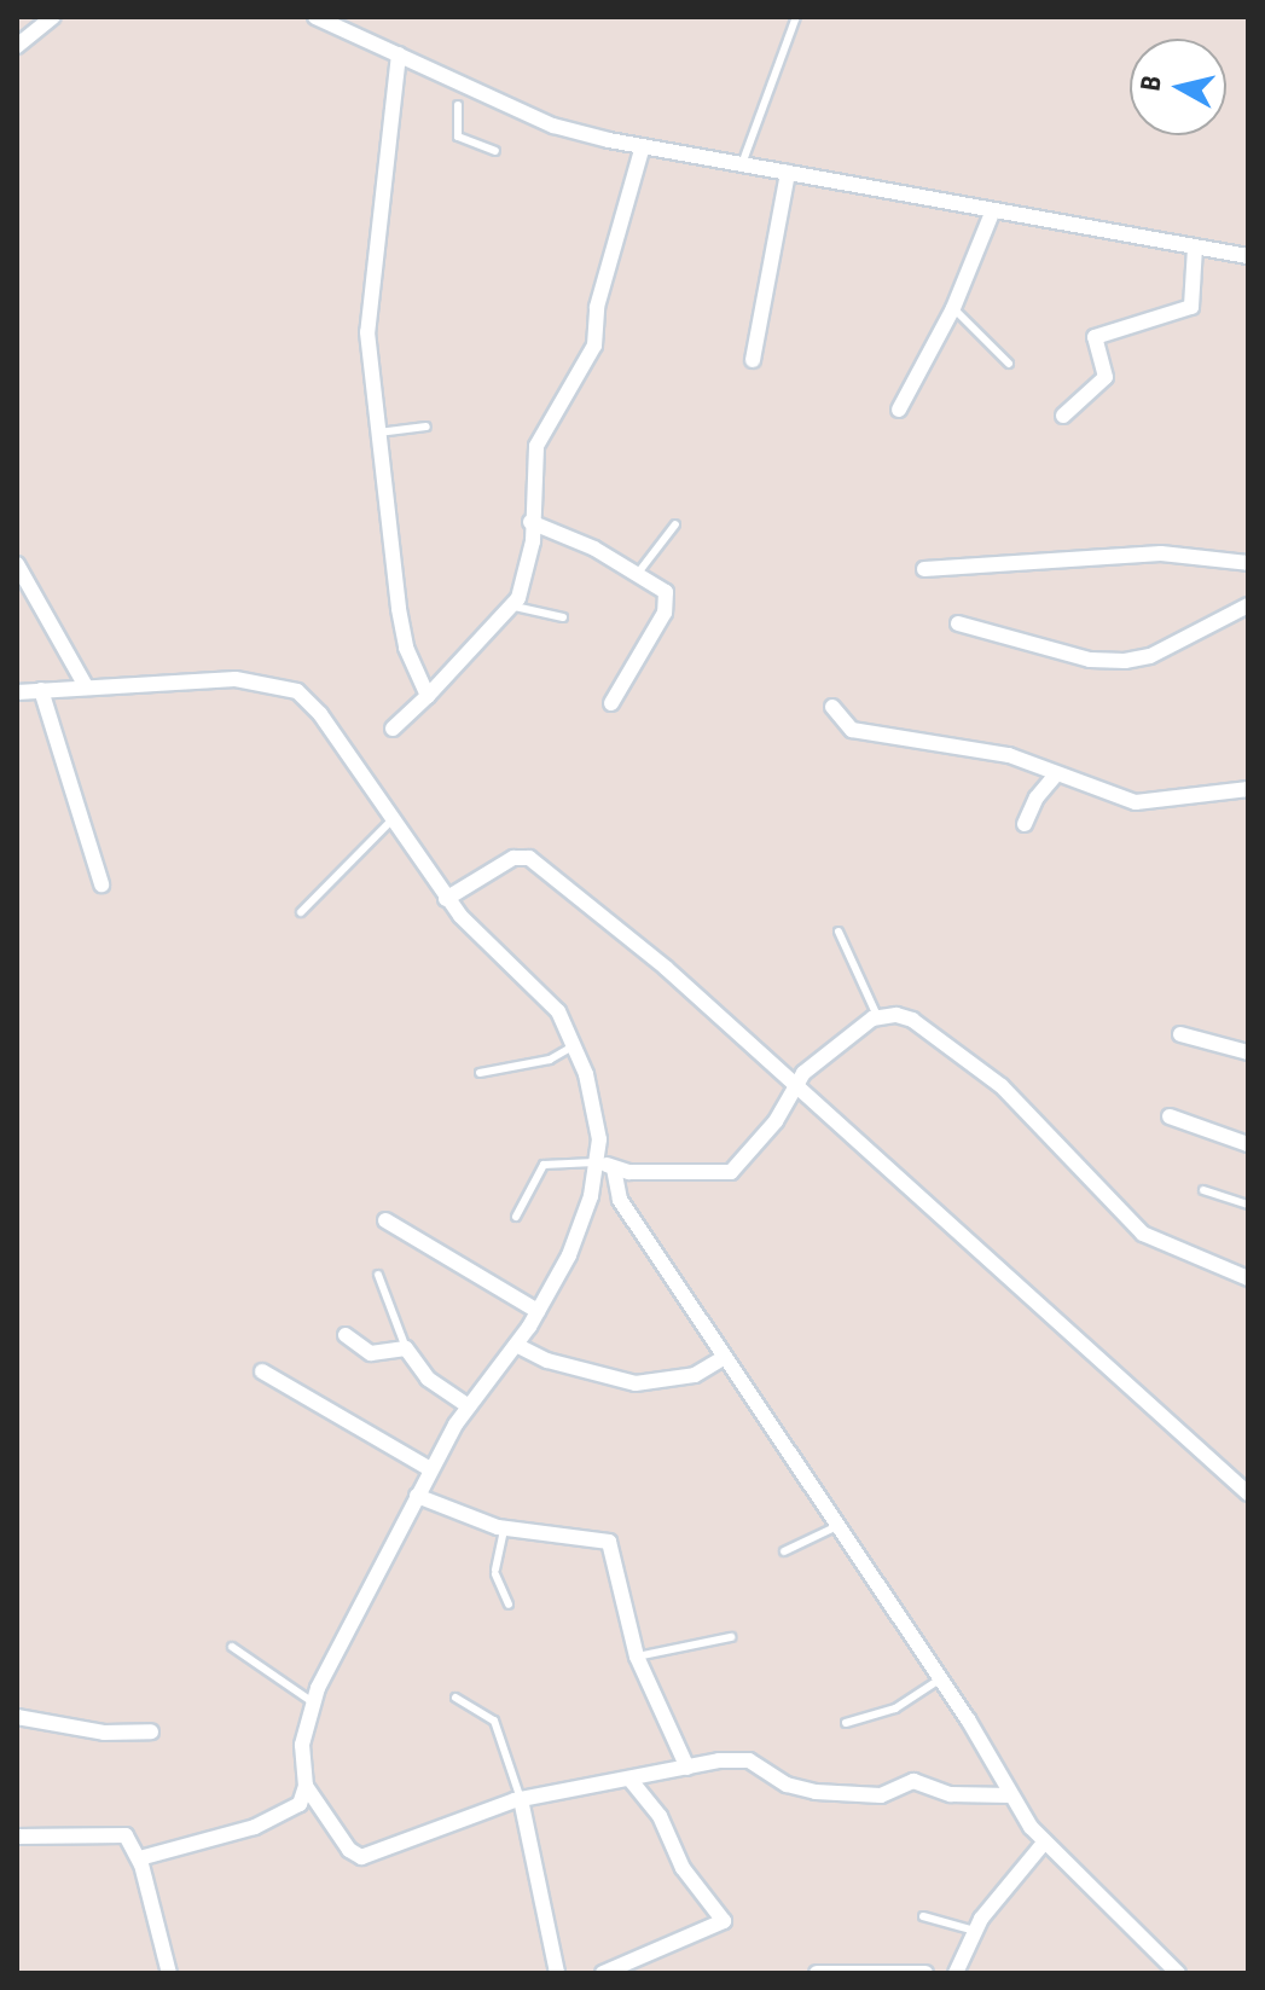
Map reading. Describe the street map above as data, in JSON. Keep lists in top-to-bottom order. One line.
{"north":"left"}
